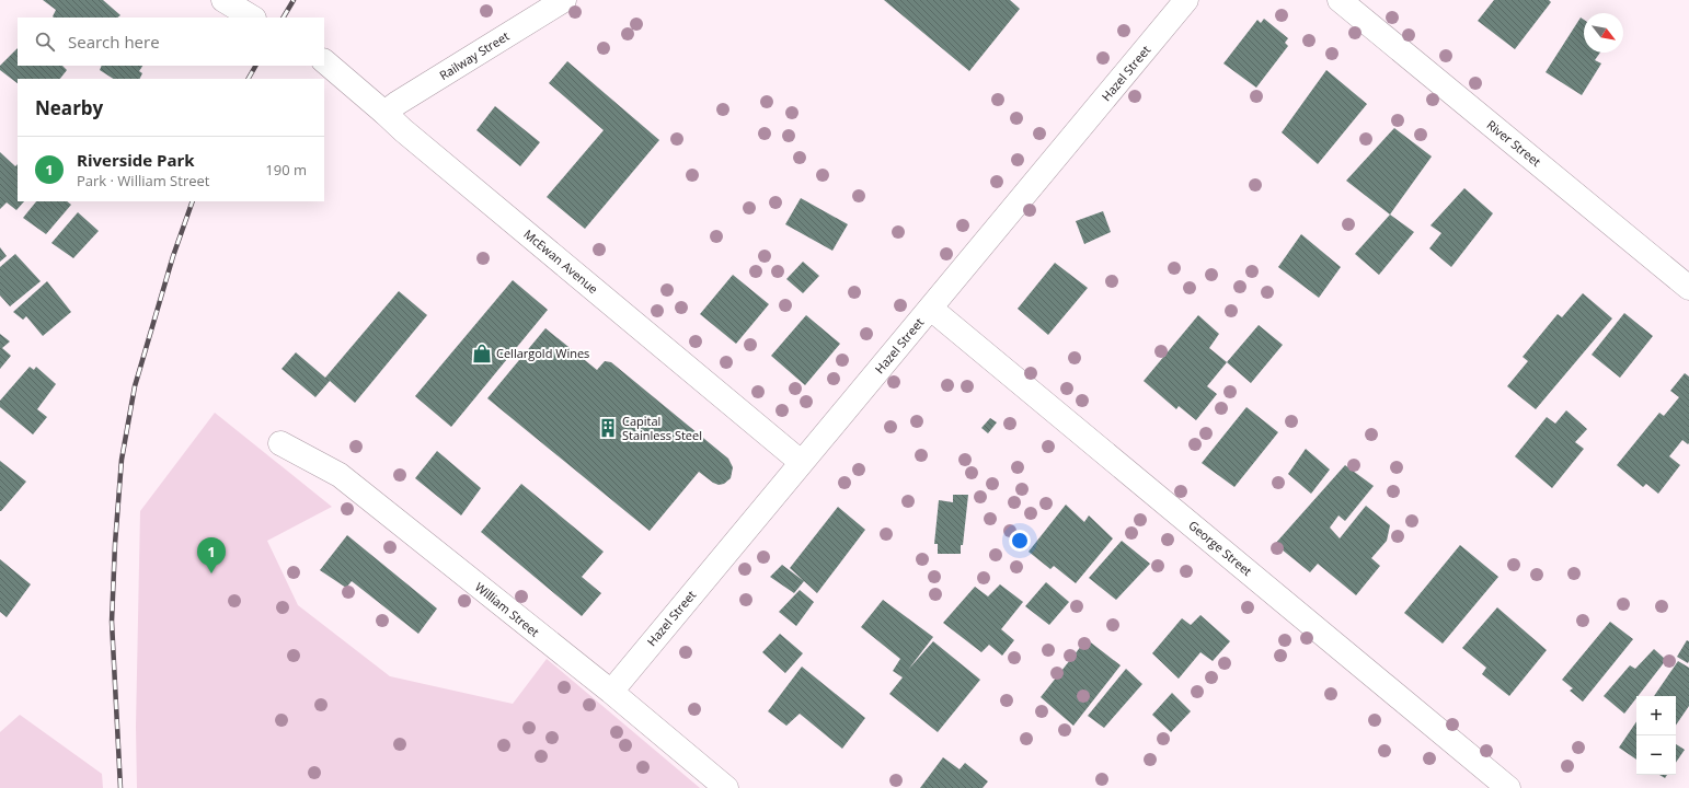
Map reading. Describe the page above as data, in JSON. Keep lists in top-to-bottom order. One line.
{"streets":{"street":["Railway Street","Hazel Street","River Street","McEwan Avenue","George Street","William Street"]},"crossings":[["Railway Street","McEwan Avenue"],["Hazel Street","McEwan Avenue"],["Hazel Street","George Street"],["Hazel Street","William Street"]],"places":{"shop":["Cellargold Wines"],"building":["Capital Stainless Steel"]},"north":"bottom right","page":{"search":"Search here","heading":"Nearby","list":[{"mark":"1","name":"Riverside Park","note":"Park · William Street","value":"190 m"}],"pins":"1","map_buttons":["+","−"]}}
